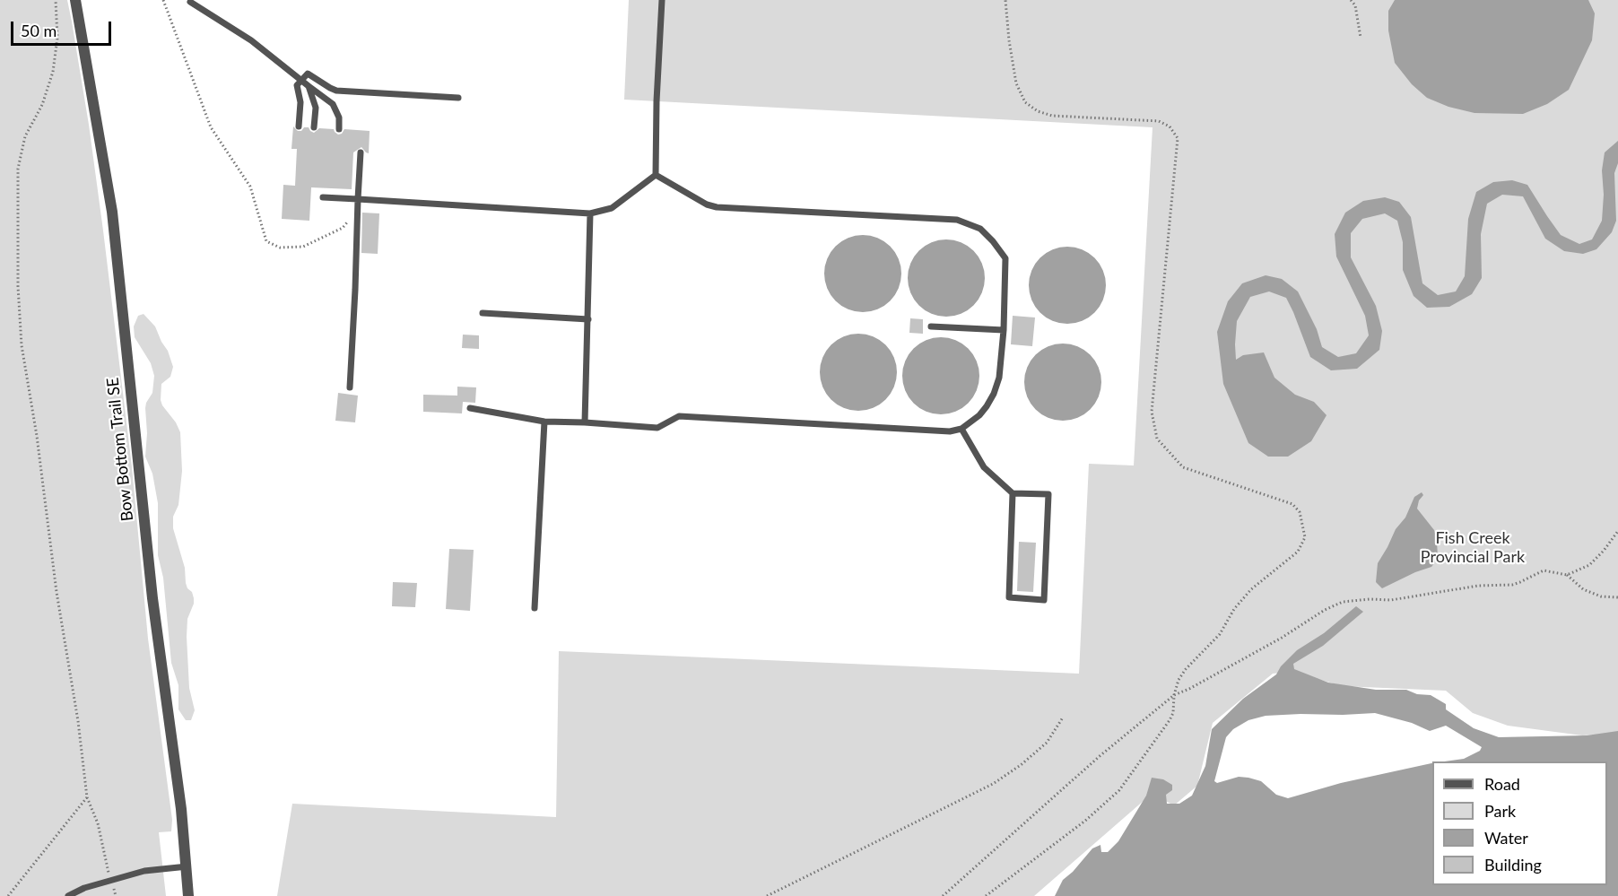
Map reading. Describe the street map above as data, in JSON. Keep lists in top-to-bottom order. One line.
{"streets":{"street":["Bow Bottom Trail SE"]},"parks":["Fish Creek Provincial Park"],"legend":["Road","Park","Water","Building"],"scale_bar":"50 m"}
